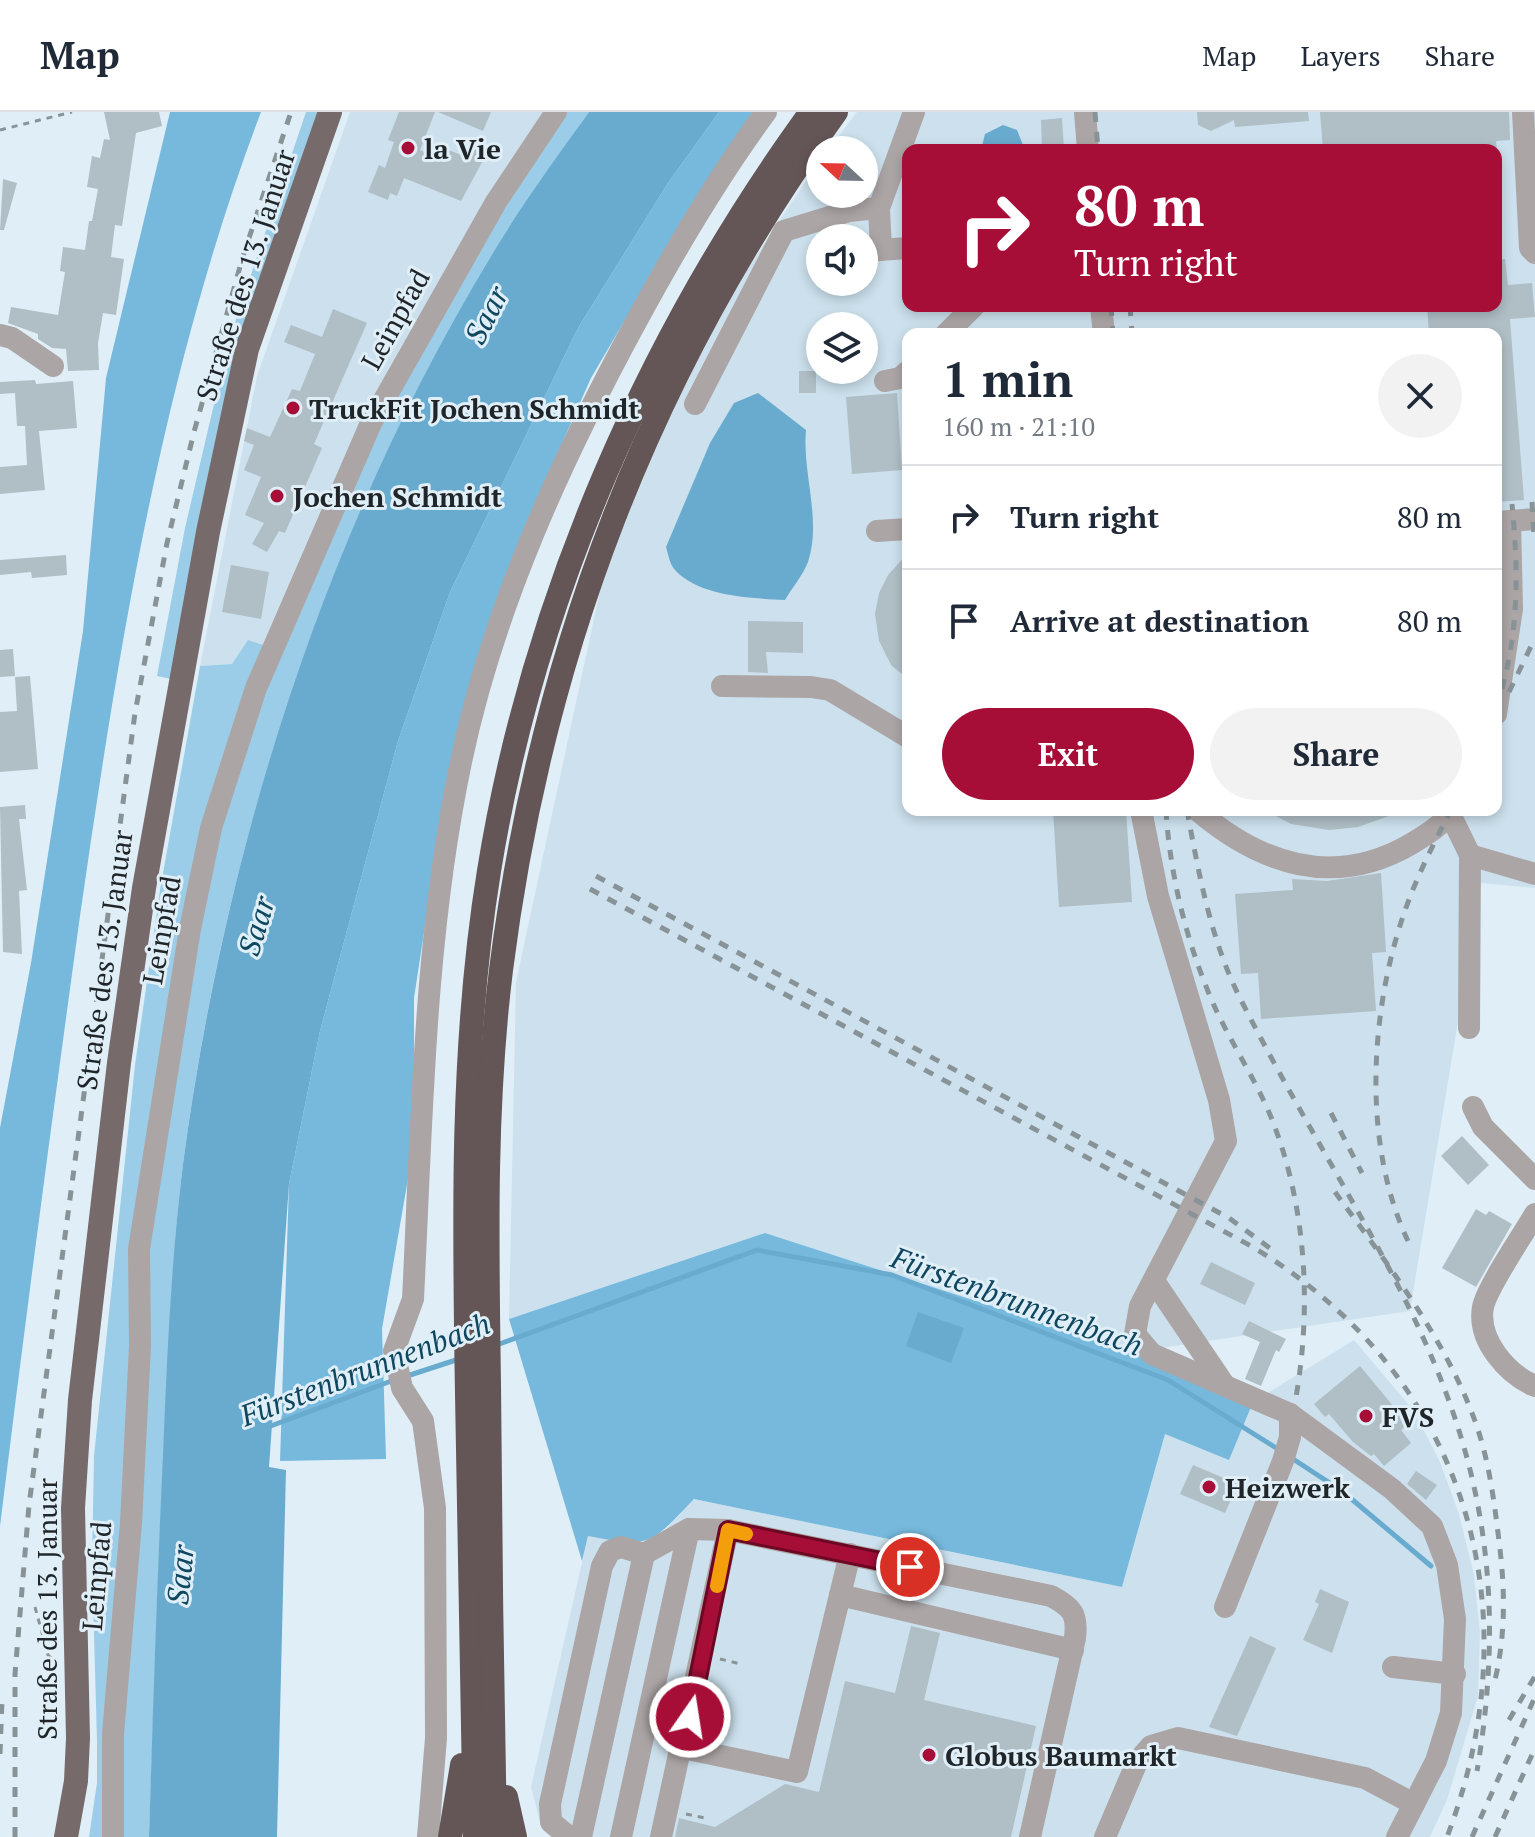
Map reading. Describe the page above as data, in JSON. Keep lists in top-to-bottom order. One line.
{"streets":{"main road":["Straße des 13. Januar"],"street":["Leinpfad"]},"water":["Saar","Fürstenbrunnenbach"],"places":["la Vie","TruckFit Jochen Schmidt","Jochen Schmidt","FVS","Heizwerk","Globus Baumarkt"],"north":"left","page":{"header":"Map","nav":["Map","Layers","Share"],"turn":["80 m","Turn right"],"heading":["1 min","160 m · 21:10"],"list":[{"name":"Turn right","value":"80 m"},{"name":"Arrive at destination","value":"80 m"}],"buttons":["Exit","Share"]}}
